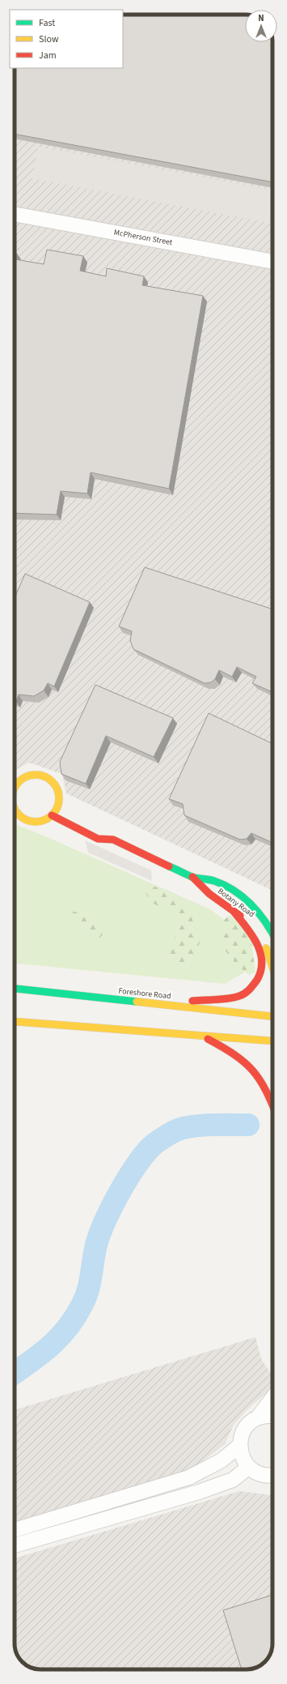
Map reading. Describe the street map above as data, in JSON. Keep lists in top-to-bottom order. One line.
{"streets":{"main road":["Botany Road","Foreshore Road"],"street":["McPherson Street"]},"legend":["Fast","Slow","Jam"],"north":"top"}
